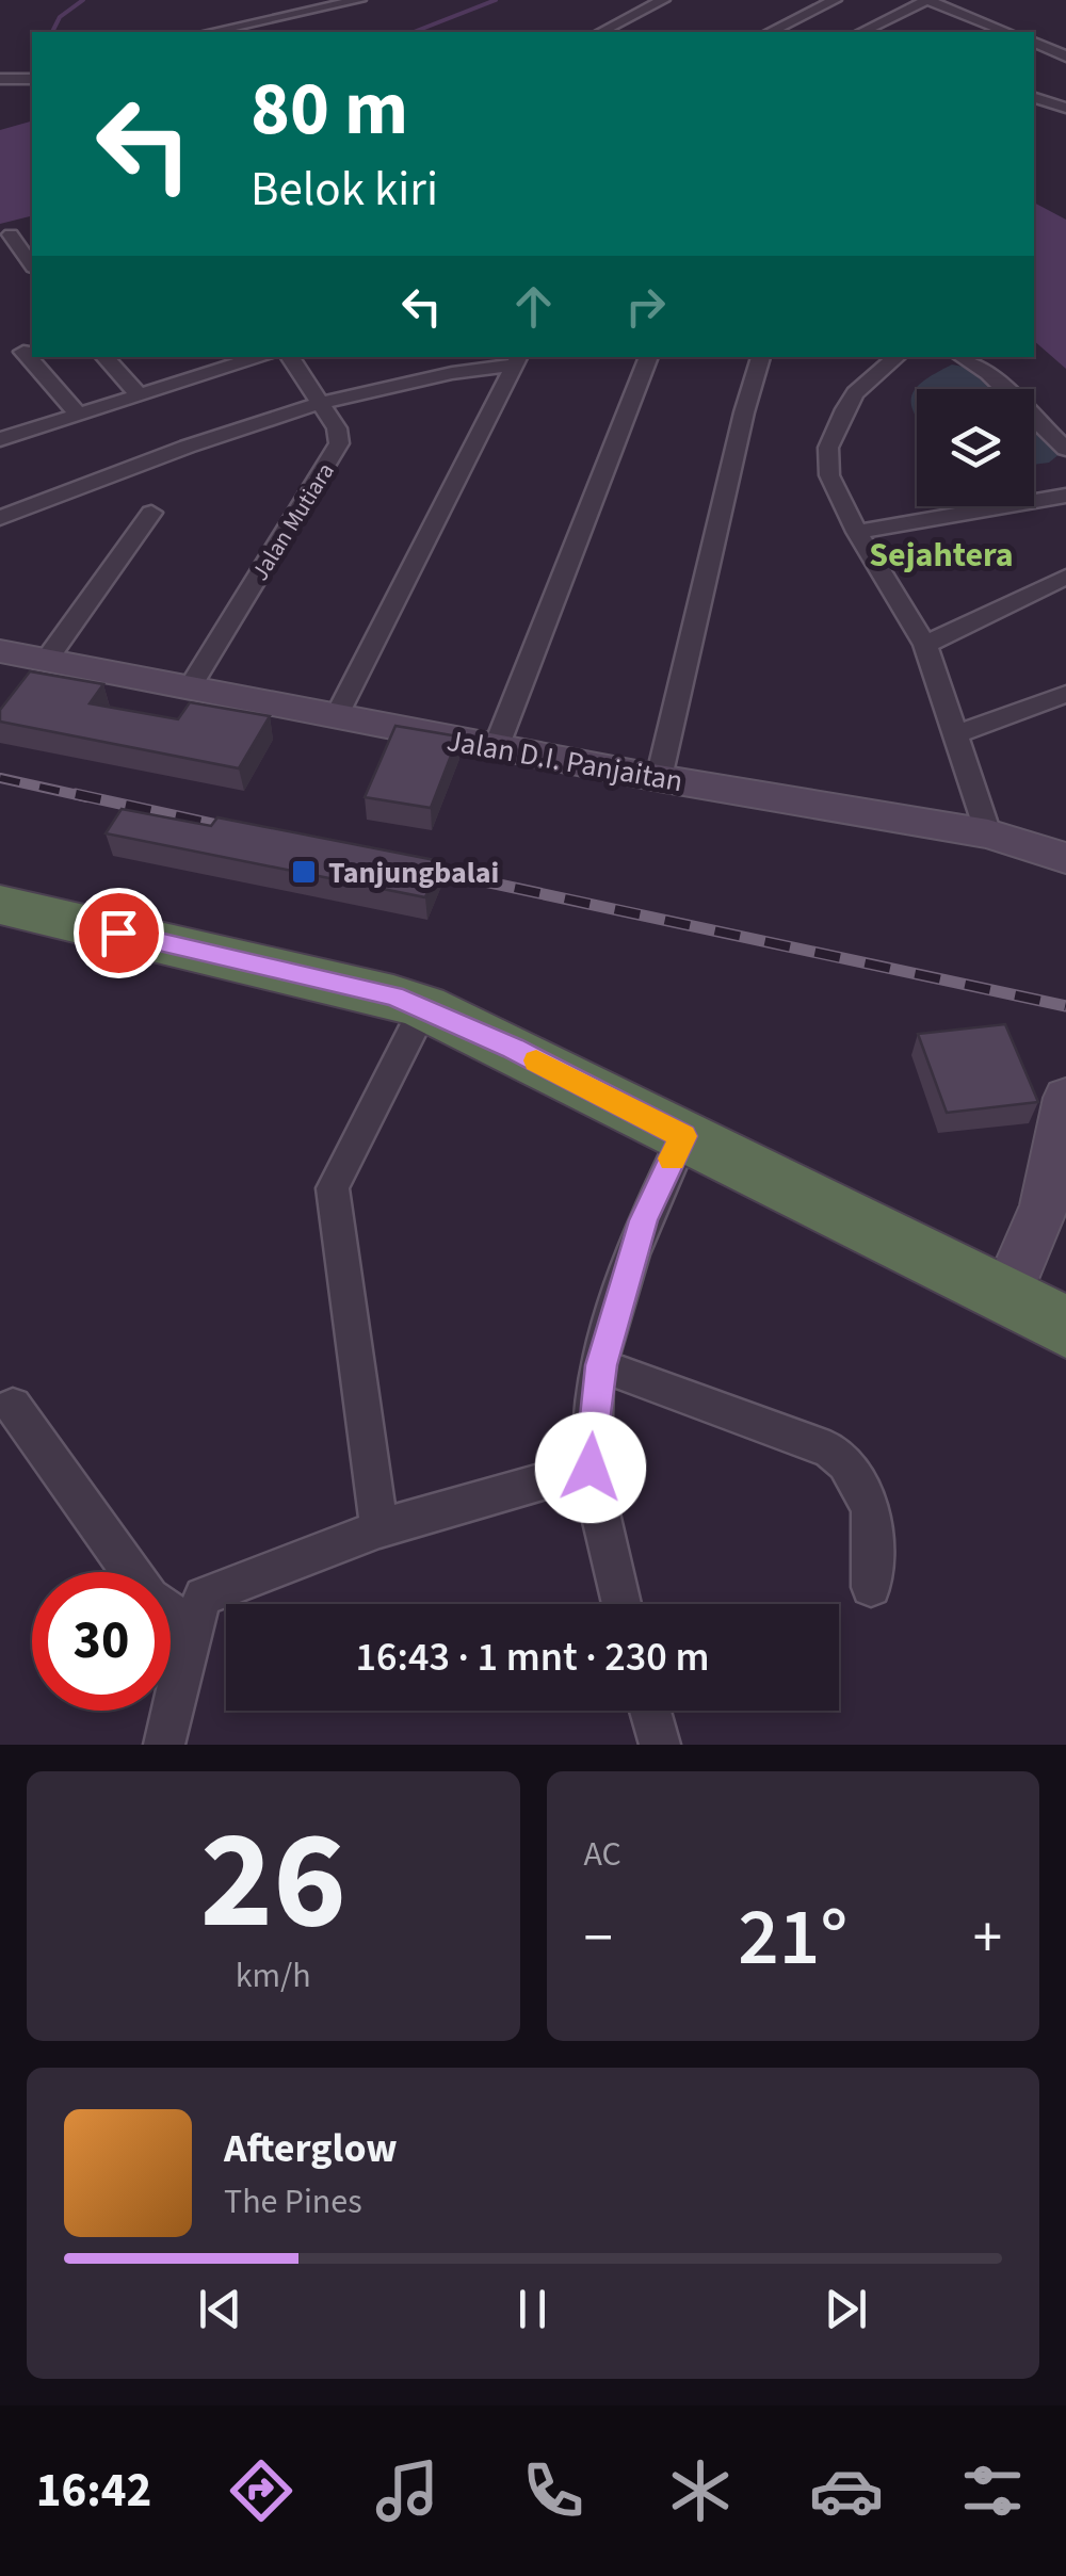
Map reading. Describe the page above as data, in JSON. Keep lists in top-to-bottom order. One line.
{"streets":{"main road":["Jalan D.I. Panjaitan"],"street":["Jalan Mutiara"]},"crossings":[["Jalan Mutiara","Jalan D.I. Panjaitan"]],"districts":["Sejahtera"],"places":{"transit":["Tanjungbalai"]},"page":{"turn":["80 m","Belok kiri"],"limit":"30","trip":"16:43 · 1 mnt · 230 m","tile":[["26","km/h"],"AC"],"heat":["−","21°","+"],"song":["Afterglow","The Pines"],"tabs":"16:42"}}
